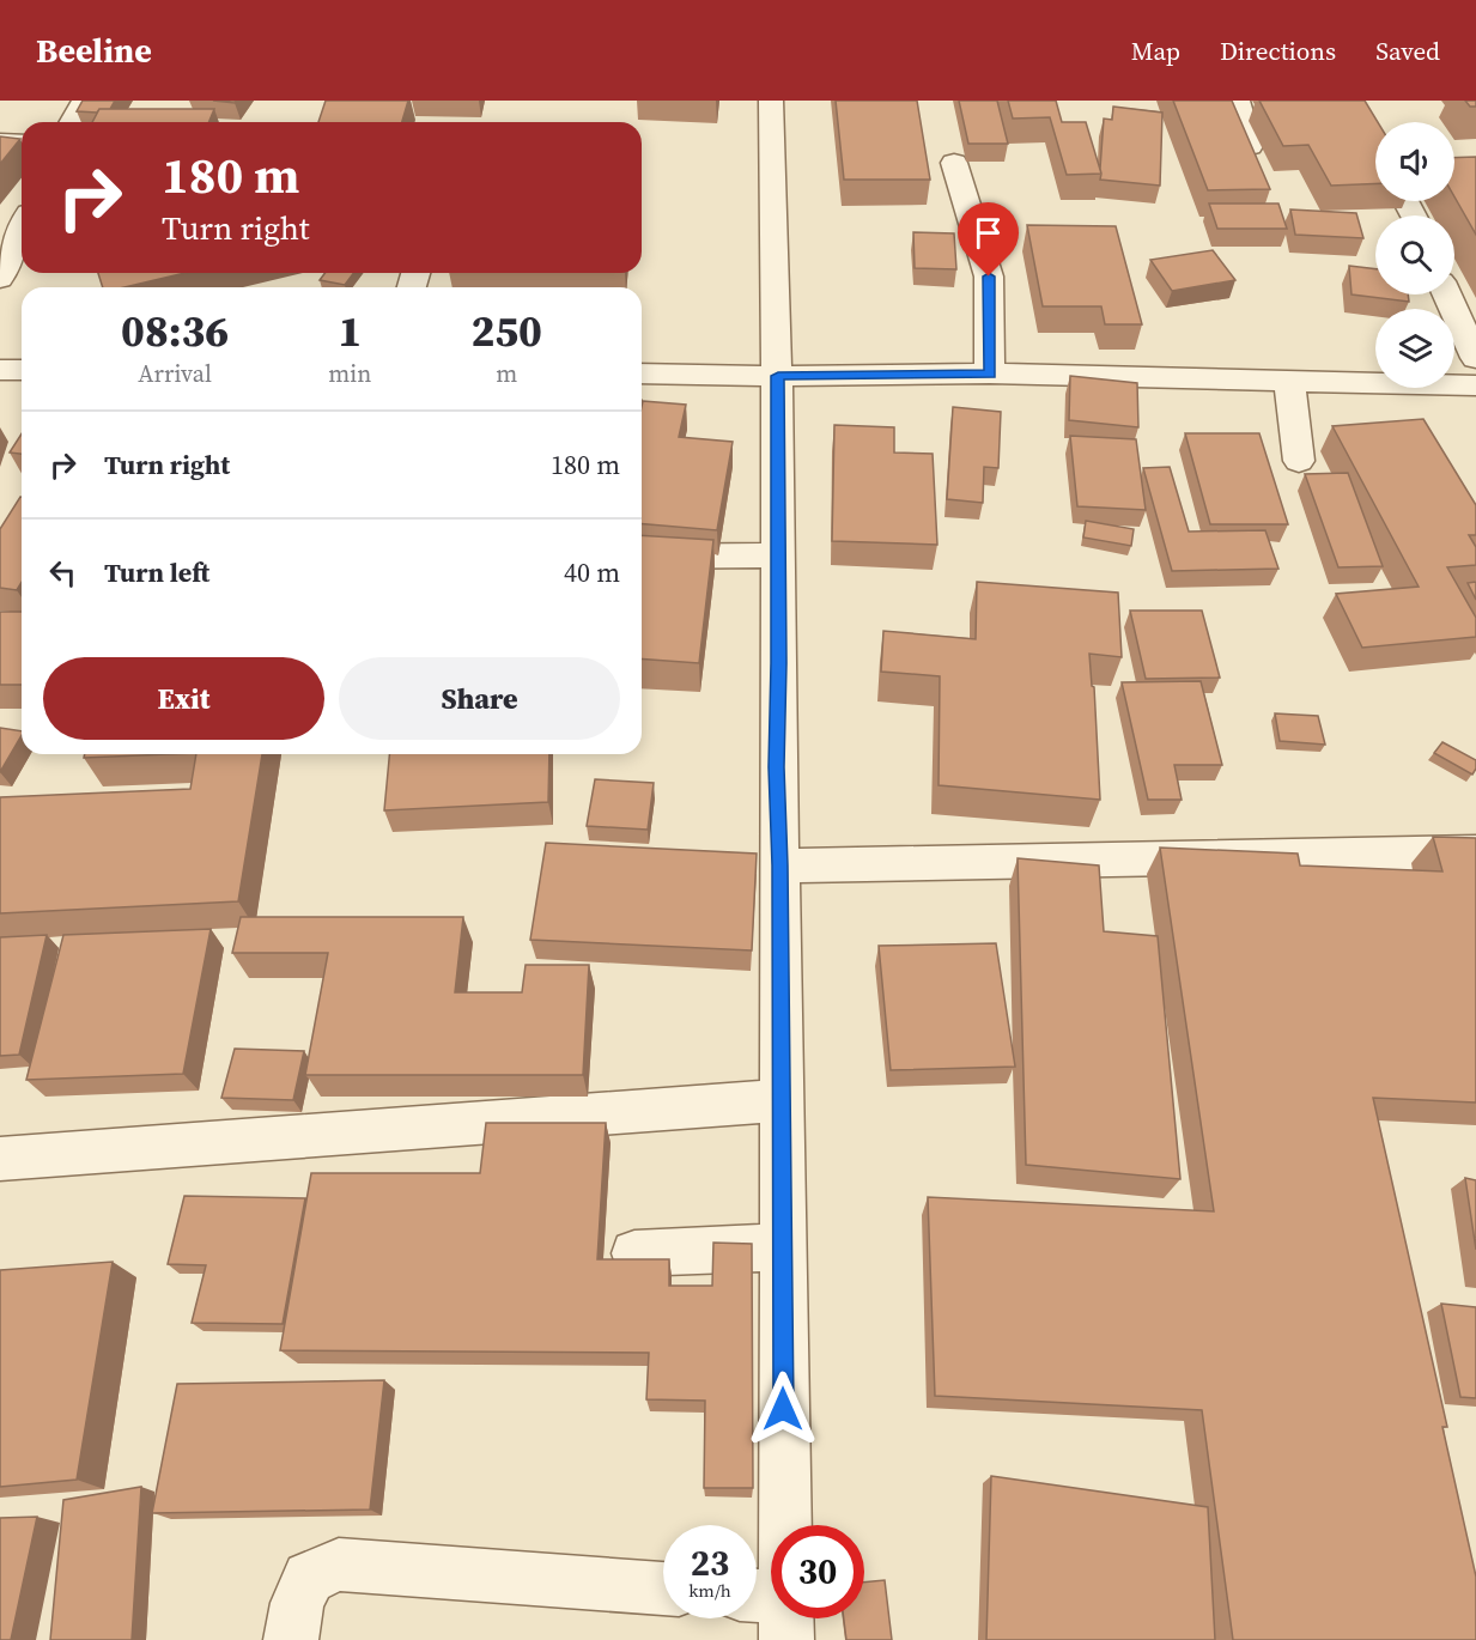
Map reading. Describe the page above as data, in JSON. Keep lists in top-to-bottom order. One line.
{"page":{"header":"Beeline","nav":["Map","Directions","Saved"],"turn":["180 m","Turn right"],"eta":["08:36","Arrival","1","min","250","m"],"list":[{"name":"Turn right","value":"180 m"},{"name":"Turn left","value":"40 m"}],"buttons":["Exit","Share"],"speed":"23 km/h","limit":"30"}}
